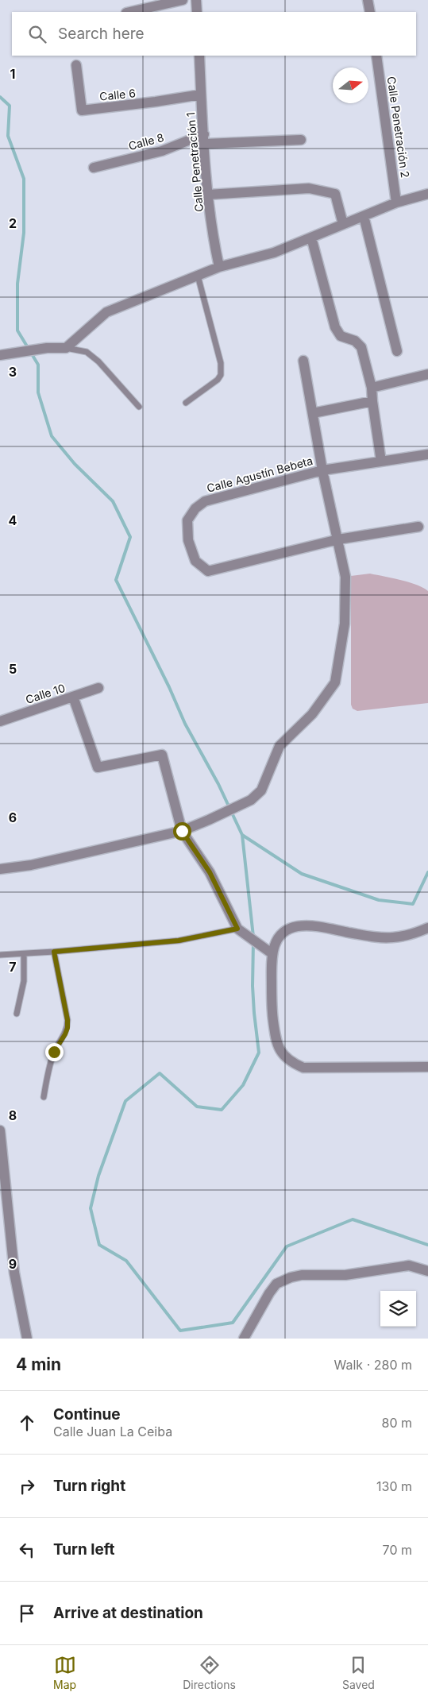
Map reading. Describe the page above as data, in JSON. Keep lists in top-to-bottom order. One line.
{"streets":{"street":["Calle 6","Calle Penetración 2","Calle 8","Calle Penetración 1","Calle Agustín Bebeta","Calle 10"]},"crossings":[["Calle 6","Calle Penetración 1"],["Calle 8","Calle Penetración 1"]],"north":"right","page":{"search":"Search here","heading":["4 min","Walk · 280 m"],"list":[["Continue","Calle Juan La Ceiba","80 m"],["Turn right","130 m"],["Turn left","70 m"],"Arrive at destination"],"nav":["Map","Directions","Saved"]},"grid":{"rows":["1","2","3","4","5","6","7","8","9"]}}
